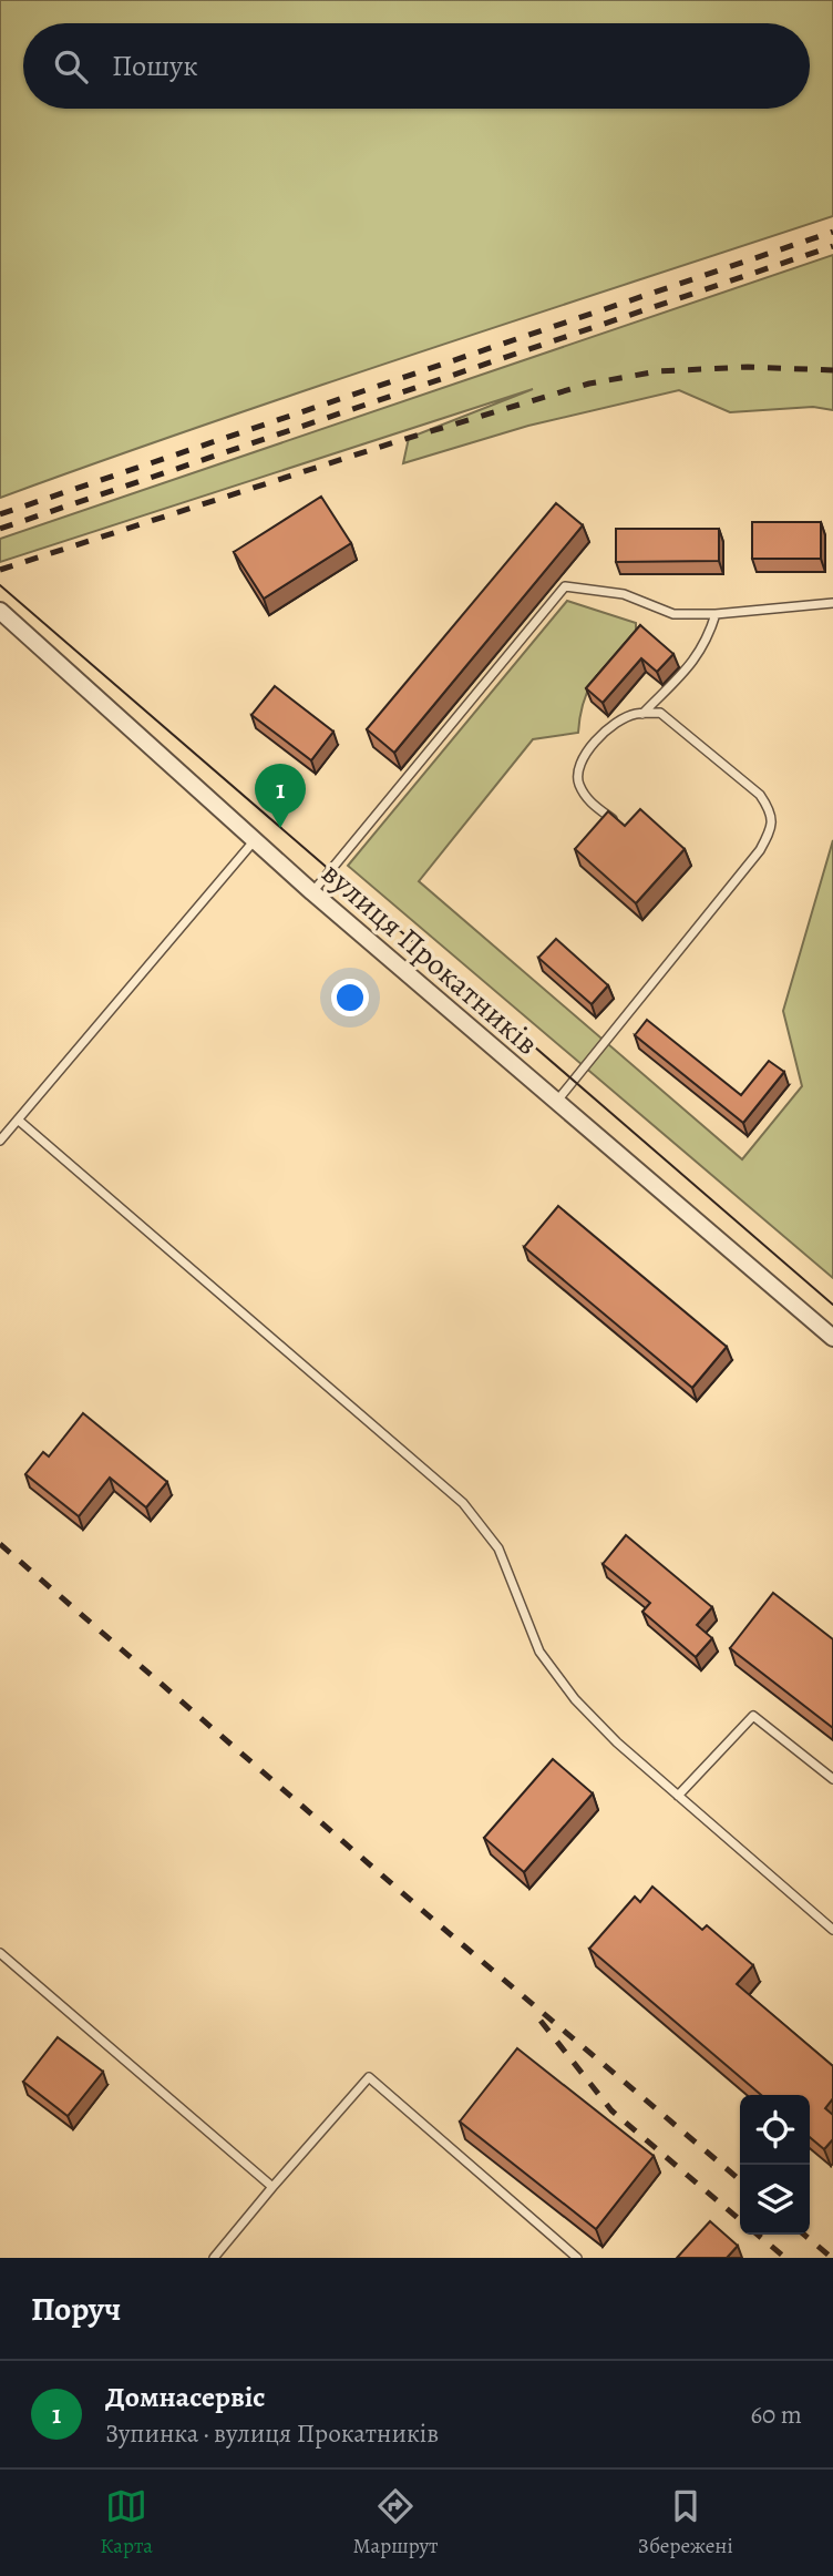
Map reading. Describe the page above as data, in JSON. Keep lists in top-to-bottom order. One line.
{"streets":{"street":["вулиця Прокатників"]},"page":{"search":"Пошук","pins":"1","heading":"Поруч","list":[{"mark":"1","name":"Домнасервіс","note":"Зупинка · вулиця Прокатників","value":"60 m"}],"nav":["Карта","Маршрут","Збережені"]}}
